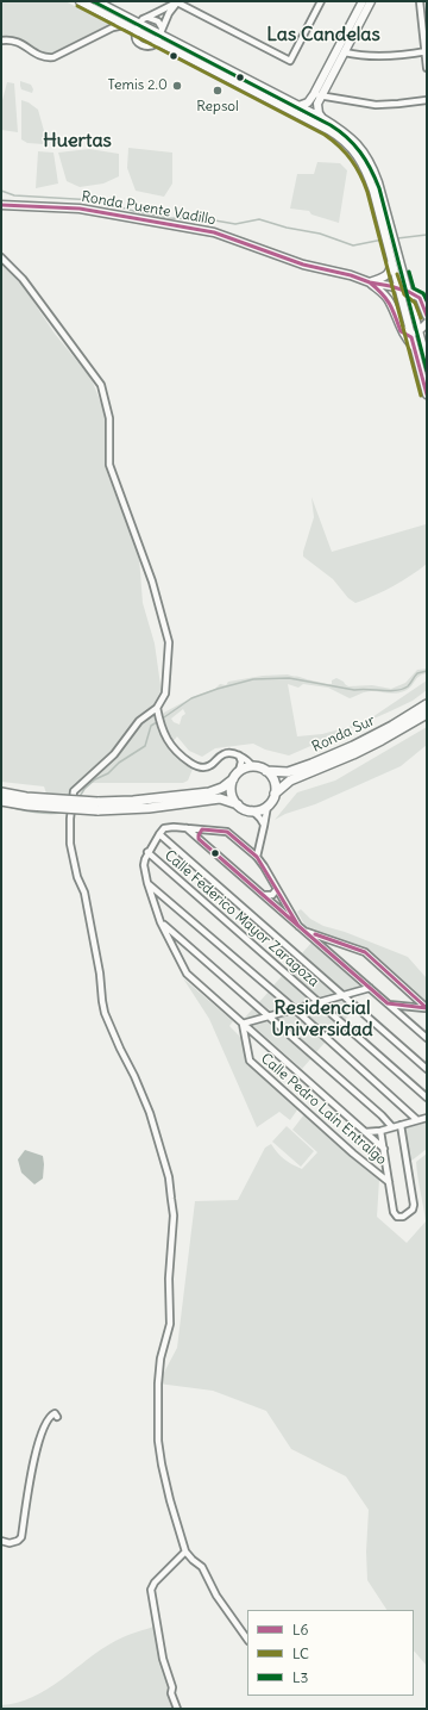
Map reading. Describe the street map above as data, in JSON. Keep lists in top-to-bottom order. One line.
{"streets":{"highway":["Ronda Sur"],"main road":["Ronda Puente Vadillo"],"street":["Calle Federico Mayor Zaragoza","Calle Pedro Laín Entralgo"]},"districts":["Las Candelas","Huertas","Residencial Universidad"],"places":["Temis 2.0","Repsol"],"lines":["transit line L3","transit line LC","transit line L6"],"legend":["L6","LC","L3"]}
